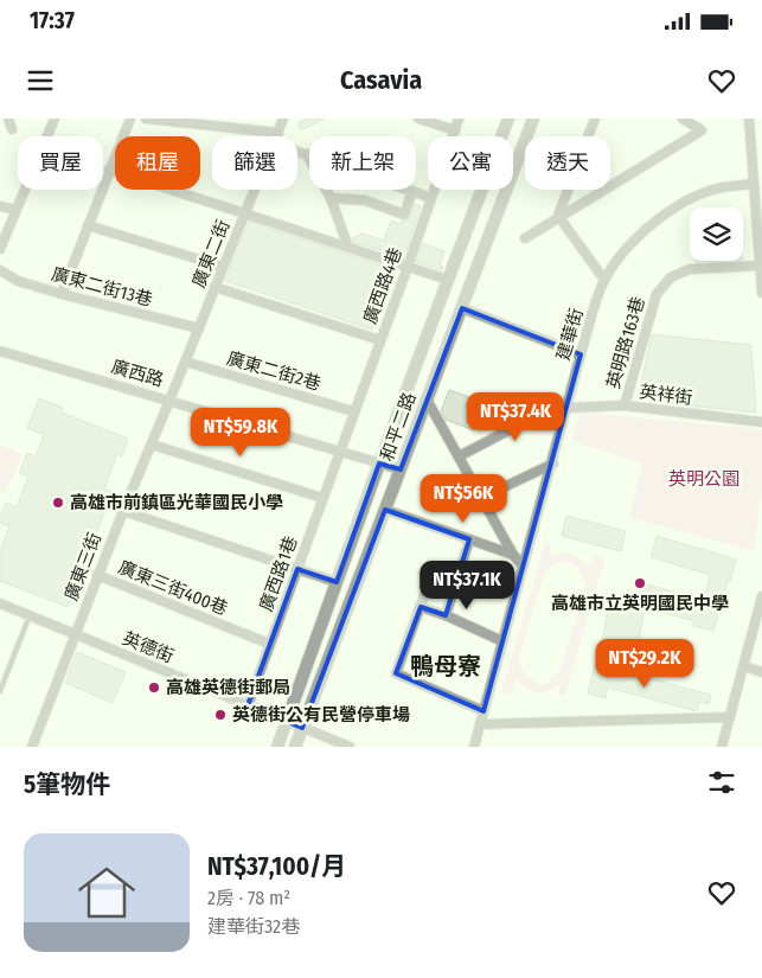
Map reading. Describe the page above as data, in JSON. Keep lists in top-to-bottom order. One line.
{"streets":{"street":["廣東二街","廣西路4巷","廣東二街13巷","建華街","英明路163巷","廣東二街2巷","廣西路","英祥街","和平二路","廣東三街","廣西路1巷","廣東三街400巷","英德街"]},"crossings":[["廣東二街","廣東二街13巷"],["廣東二街","廣東二街2巷"],["廣東二街","廣西路"],["廣東二街","廣東三街"],["廣西路4巷","廣東二街2巷"],["廣西路4巷","廣西路"],["廣西路4巷","廣西路1巷"],["建華街","英祥街"],["英明路163巷","英祥街"],["廣西路","和平二路"],["廣西路","廣東三街"],["廣西路","廣西路1巷"],["和平二路","英德街"],["廣東三街","廣東三街400巷"],["廣東三街","英德街"],["廣西路1巷","廣東三街400巷"],["廣西路1巷","英德街"]],"districts":["鴨母寮"],"parks":["英明公園"],"places":["高雄市前鎮區光華國民小學","高雄市立英明國民中學","高雄英德街郵局","英德街公有民營停車場"],"page":{"status":"17:37","header":"Casavia","chip":["買屋","租屋","篩選","新上架","公寓","透天"],"price":["NT$37.4K","NT$59.8K","NT$56K","NT$37.1K","NT$29.2K"],"heading":"5筆物件","list":[{"name":"NT$37,100/月","note":"2房 · 78 m² · 建華街32巷"}]}}
